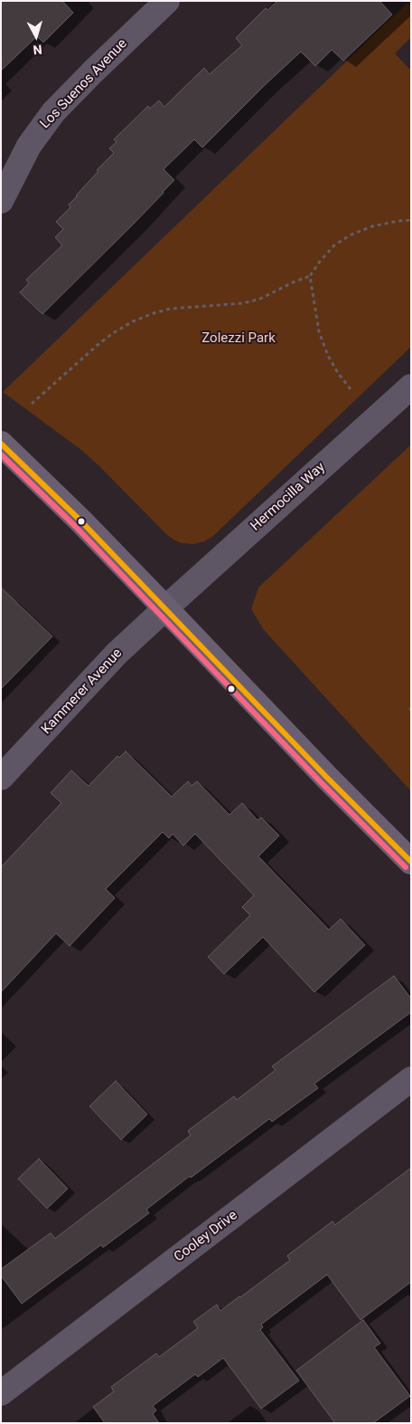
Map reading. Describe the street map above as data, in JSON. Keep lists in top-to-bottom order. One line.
{"streets":{"street":["Los Suenos Avenue","Hermocilla Way","Kammerer Avenue","Cooley Drive"]},"crossings":[["Hermocilla Way","Kammerer Avenue"]],"parks":["Zolezzi Park"],"north":"bottom"}
